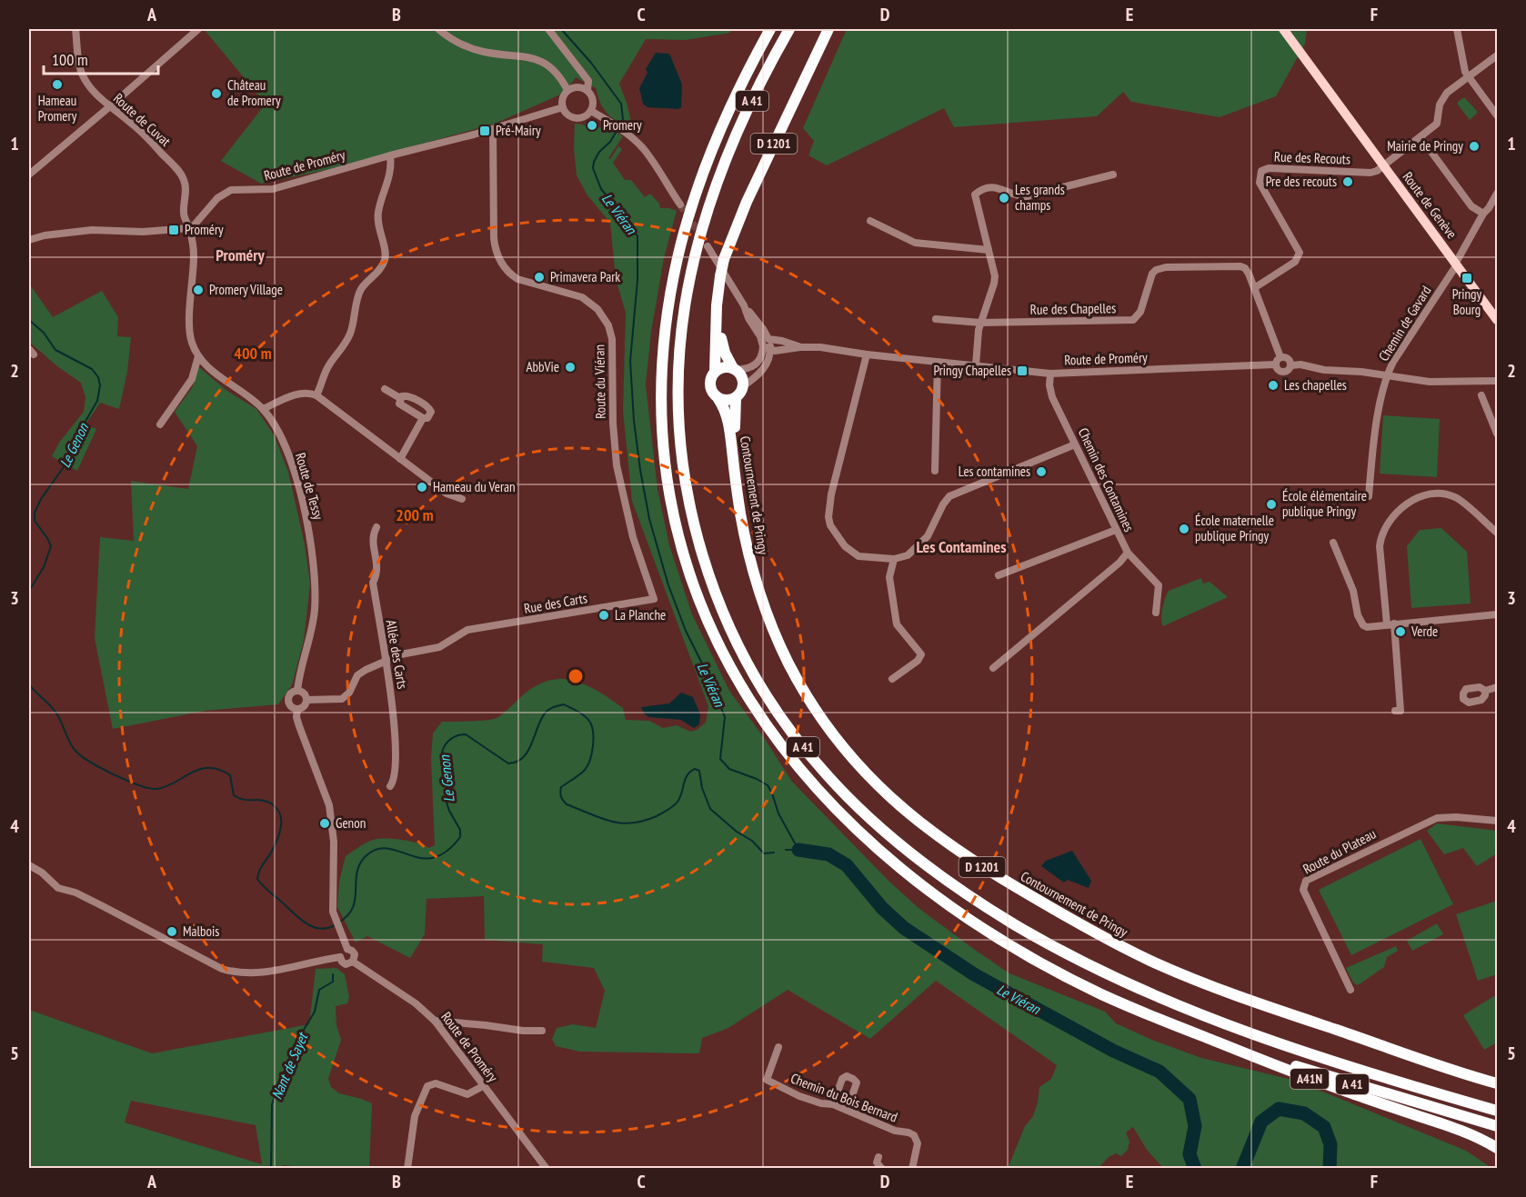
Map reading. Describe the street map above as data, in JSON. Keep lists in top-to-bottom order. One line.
{"streets":{"highway":["A 41","D 1201","Contournement de Pringy","A41N"],"main road":["Route de Genève"],"street":["Route de Cuvat","Rue des Recouts","Route de Proméry","Rue des Chapelles","Chemin de Gavard","Route du Viéran","Chemin des Contamines","Route de Tessy","Rue des Carts","Allée des Carts","Route du Plateau","Chemin du Bois Bernard"]},"crossings":[["A 41","A41N"],["Route de Cuvat","Route de Proméry"],["Route de Cuvat","Route de Tessy"],["Rue des Recouts","Route de Genève"],["Rue des Recouts","Rue des Chapelles"],["Route de Proméry","Rue des Chapelles"],["Route de Proméry","Chemin de Gavard"],["Route de Proméry","Route du Viéran"],["Route de Proméry","Chemin des Contamines"],["Route de Proméry","Route de Tessy"],["Route de Genève","Chemin de Gavard"],["Route du Viéran","Rue des Carts"],["Route de Tessy","Rue des Carts"],["Rue des Carts","Allée des Carts"]],"districts":["Proméry","Les Contamines"],"water":["Le Viéran","Le Genon","Nant de Sayet"],"places":{"other":["Hameau Promery","Château de Promery","Promery","Mairie de Pringy","Pre des recouts","Les grands champs","Primavera Park","Promery Village","AbbVie","Les chapelles","Les contamines","Hameau du Veran","École élémentaire publique Pringy","École maternelle publique Pringy","La Planche","Verde","Genon","Malbois"],"transit":["Pré-Mairy","Proméry","Pringy Bourg","Pringy Chapelles"]},"scale_bar":"100 m","grid":{"columns":["A","B","C","D","E","F"],"rows":["1","2","3","4","5"]},"rings":["400 m","200 m"]}
